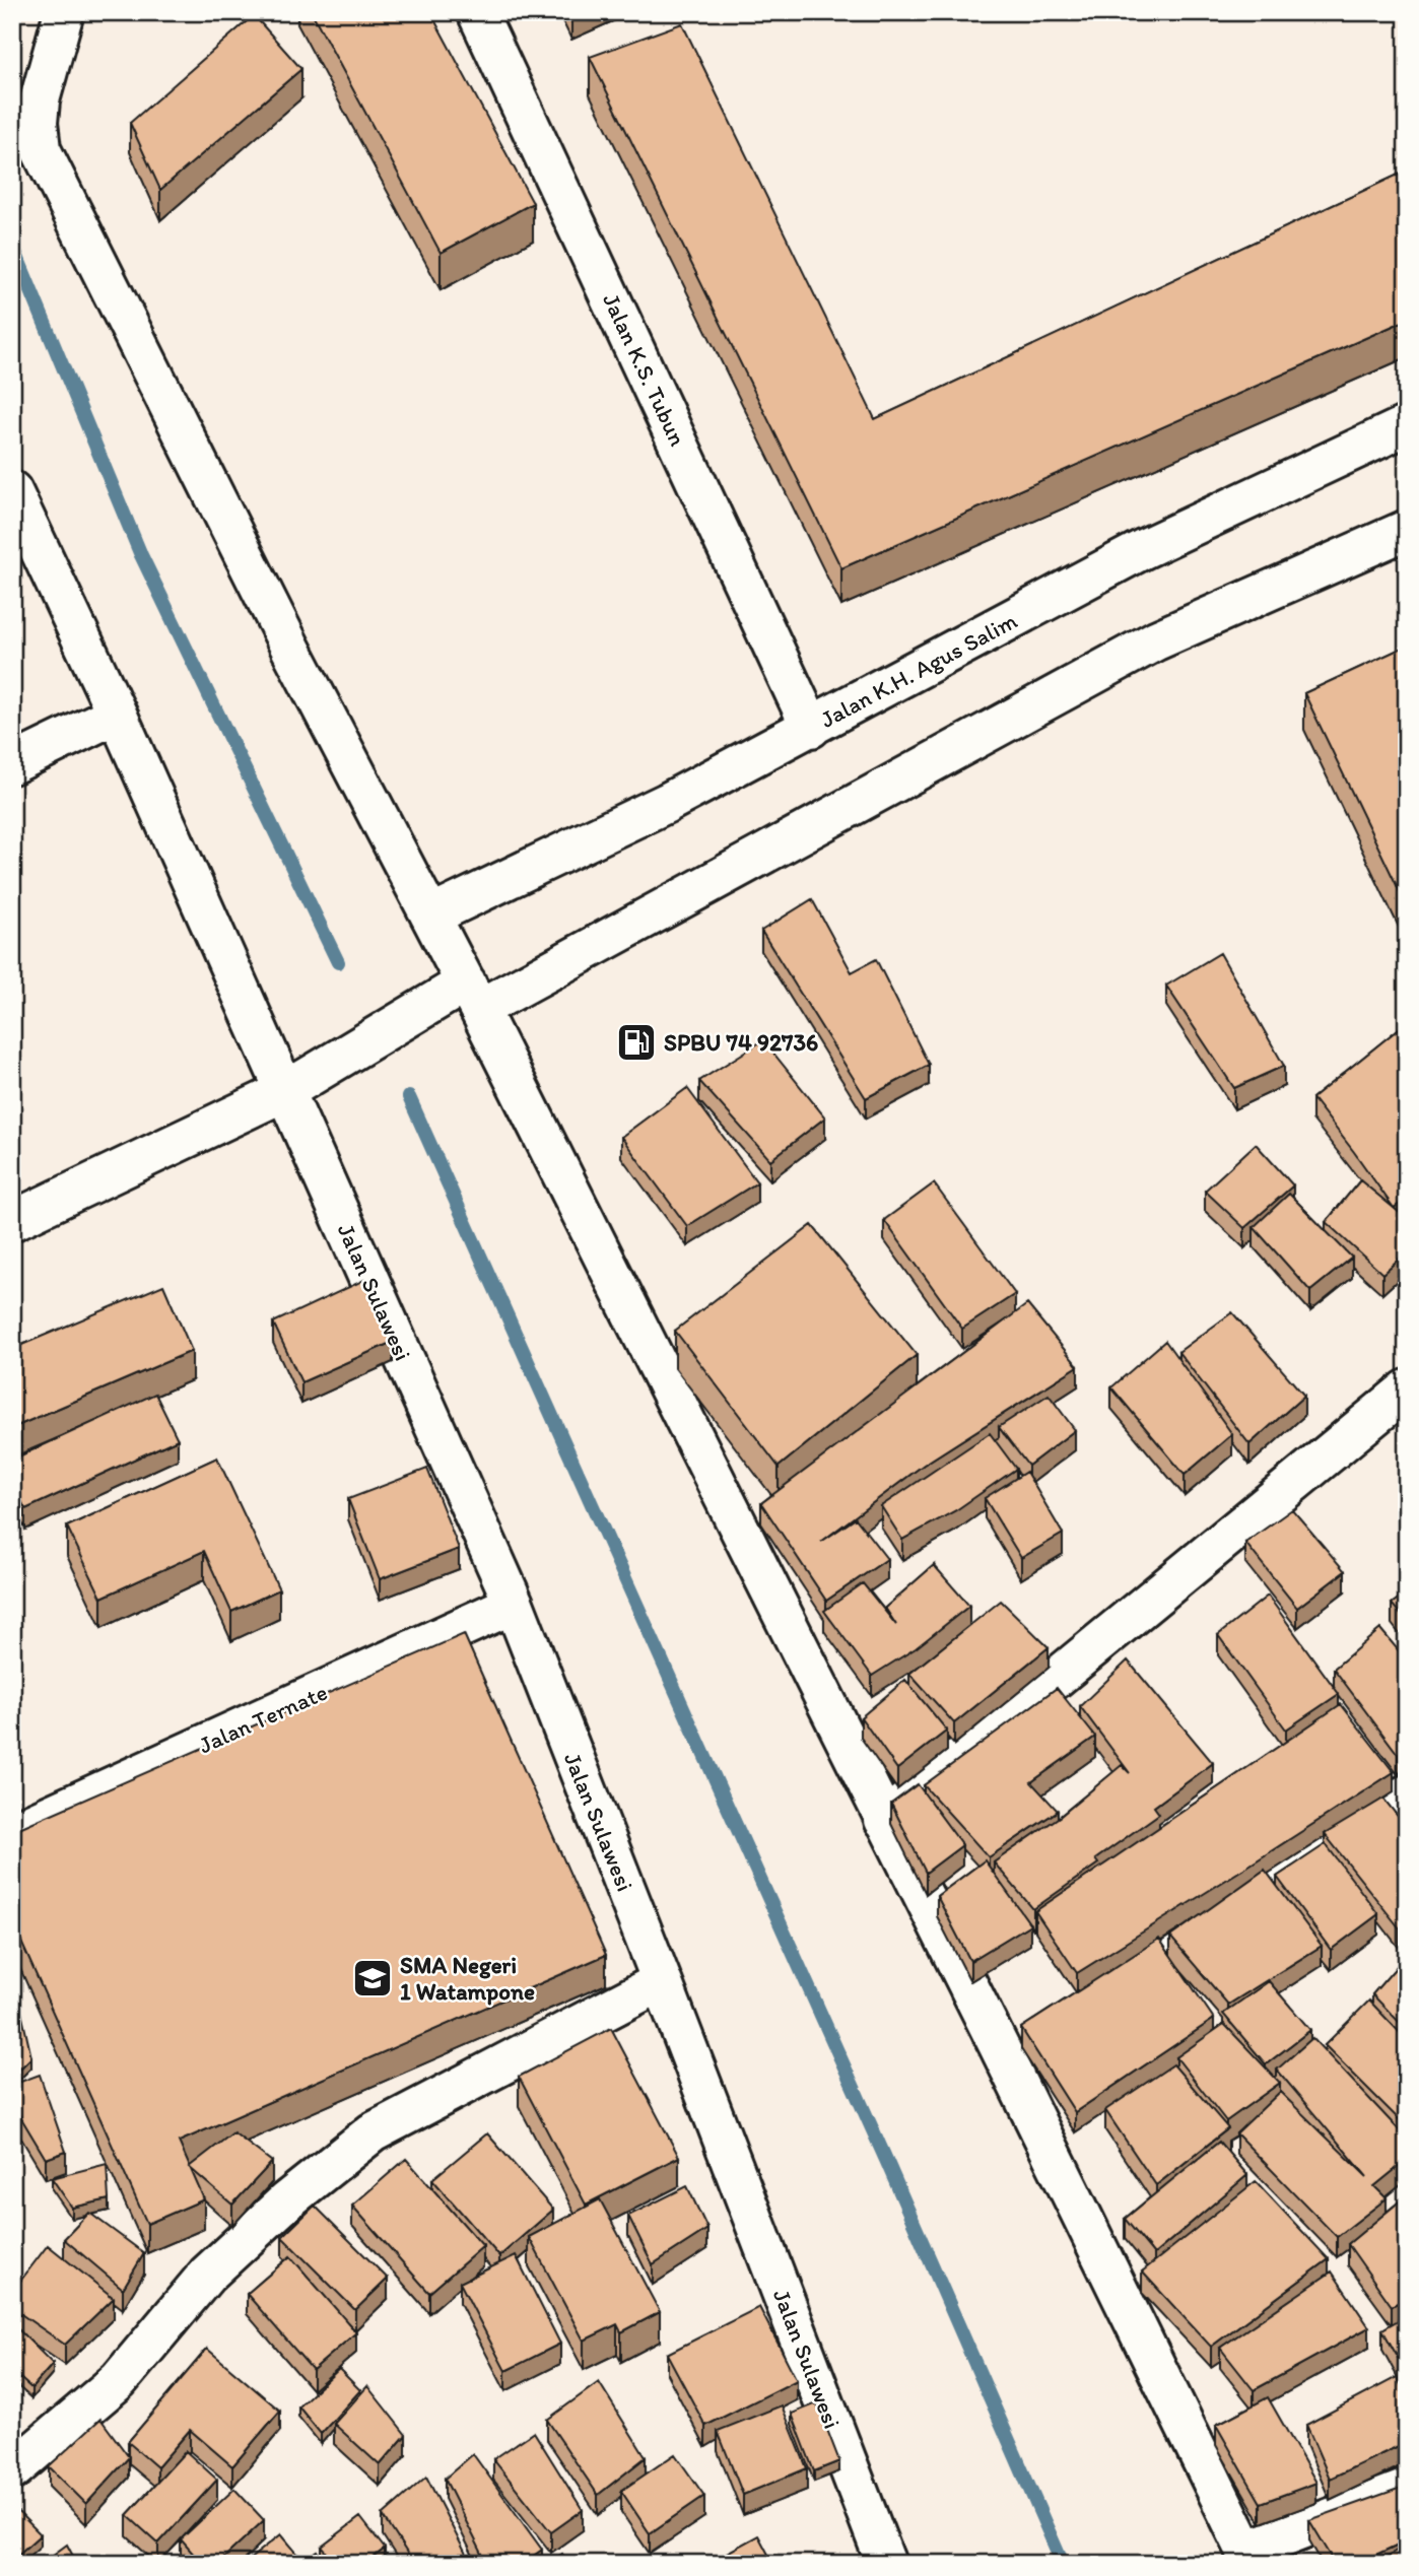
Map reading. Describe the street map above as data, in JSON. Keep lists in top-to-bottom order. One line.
{"streets":{"street":["Jalan K.S. Tubun","Jalan K.H. Agus Salim","Jalan Sulawesi","Jalan Ternate"]},"crossings":[["Jalan K.S. Tubun","Jalan K.H. Agus Salim"],["Jalan Sulawesi","Jalan Ternate"]],"places":{"fuel station":["SPBU 74 92736"],"school or university":["SMA Negeri 1 Watampone"]}}
